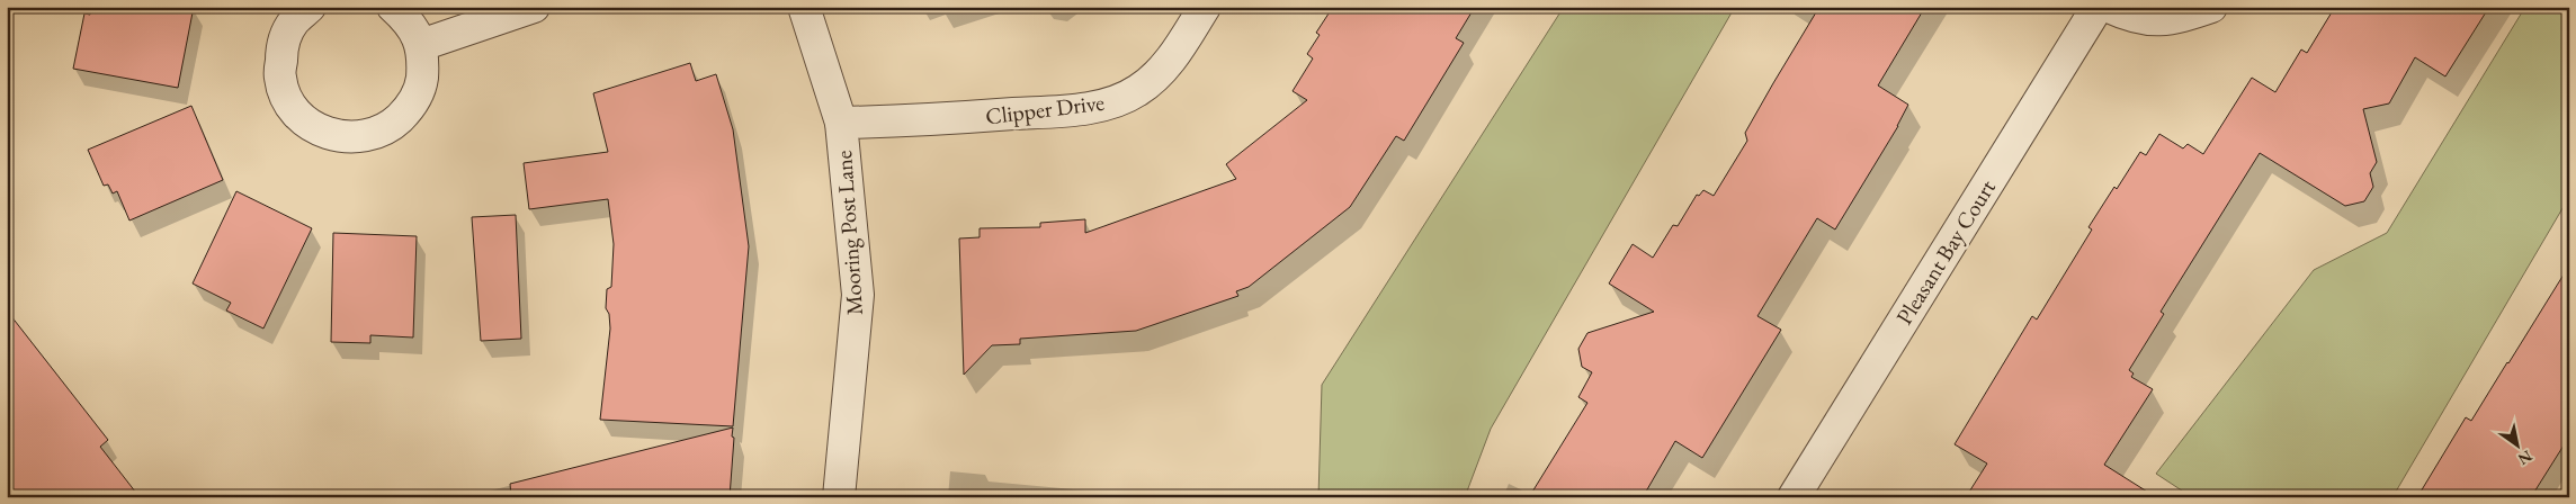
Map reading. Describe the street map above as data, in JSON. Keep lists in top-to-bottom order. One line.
{"streets":{"street":["Clipper Drive","Mooring Post Lane","Pleasant Bay Court"]},"crossings":[["Clipper Drive","Mooring Post Lane"]],"north":"bottom right"}
